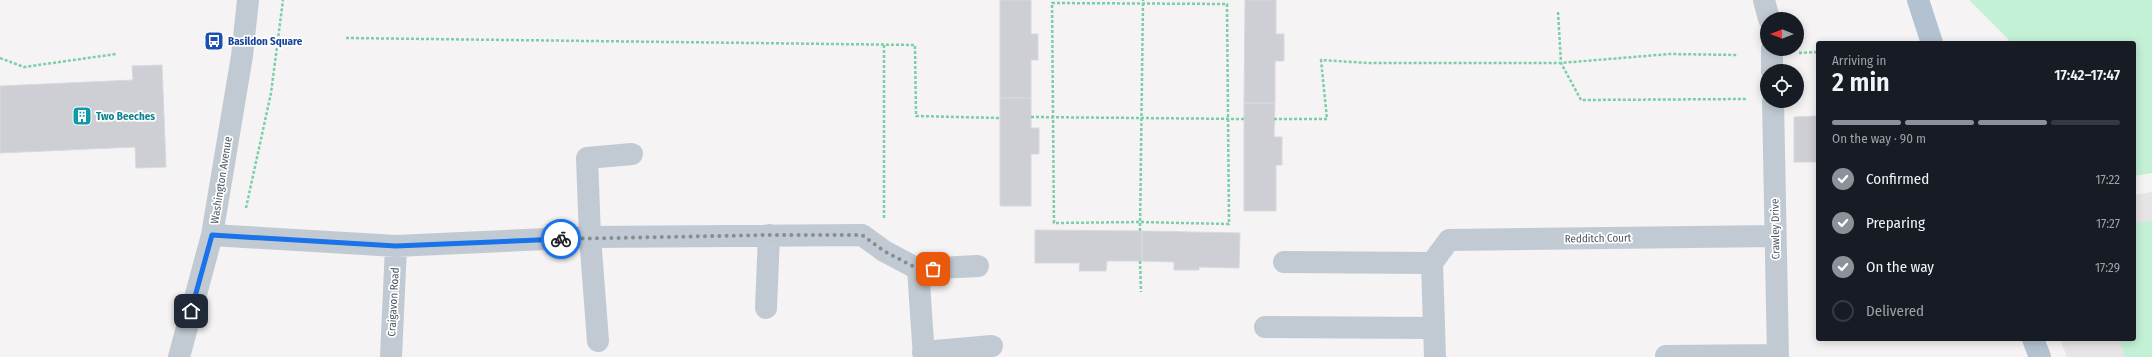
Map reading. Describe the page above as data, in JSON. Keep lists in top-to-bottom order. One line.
{"streets":{"street":["Washington Avenue","Crawley Drive","Redditch Court","Craigavon Road"]},"crossings":[["Crawley Drive","Redditch Court"]],"places":{"bus stop":["Basildon Square"],"building":["Two Beeches"]},"north":"left","page":{"heading":["2 min","Arriving in","17:42–17:47"],"bar":"On the way · 90 m","list":[["Confirmed","17:22"],["Preparing","17:27"],["On the way","17:29"],"Delivered"]}}
